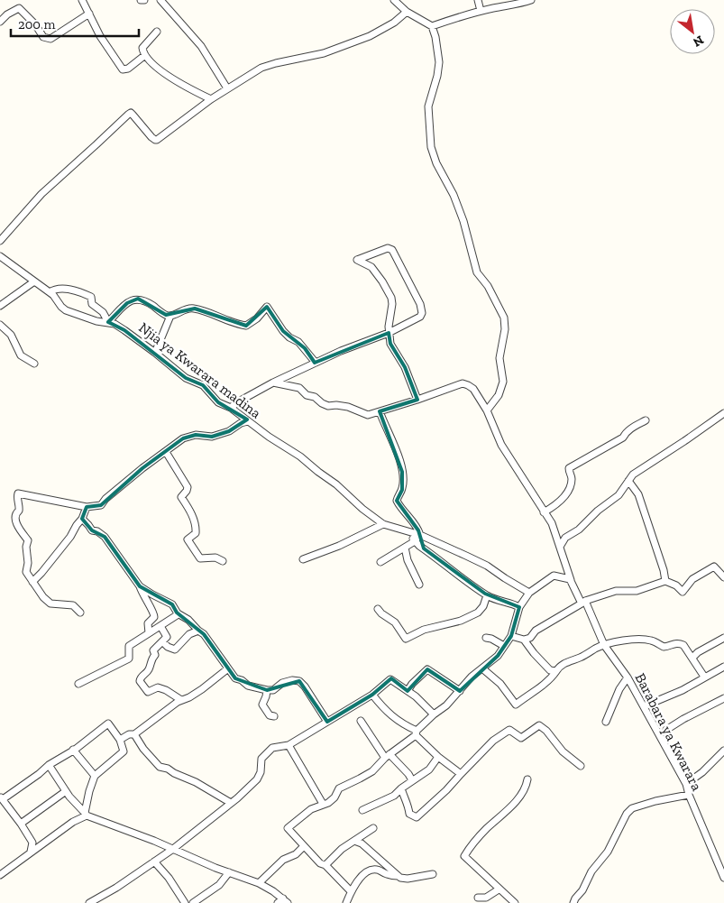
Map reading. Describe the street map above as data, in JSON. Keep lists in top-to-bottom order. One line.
{"streets":{"street":["Njia ya Kwarara madina","Barabara ya Kwarara"]},"scale_bar":"200 m","north":"bottom right"}
